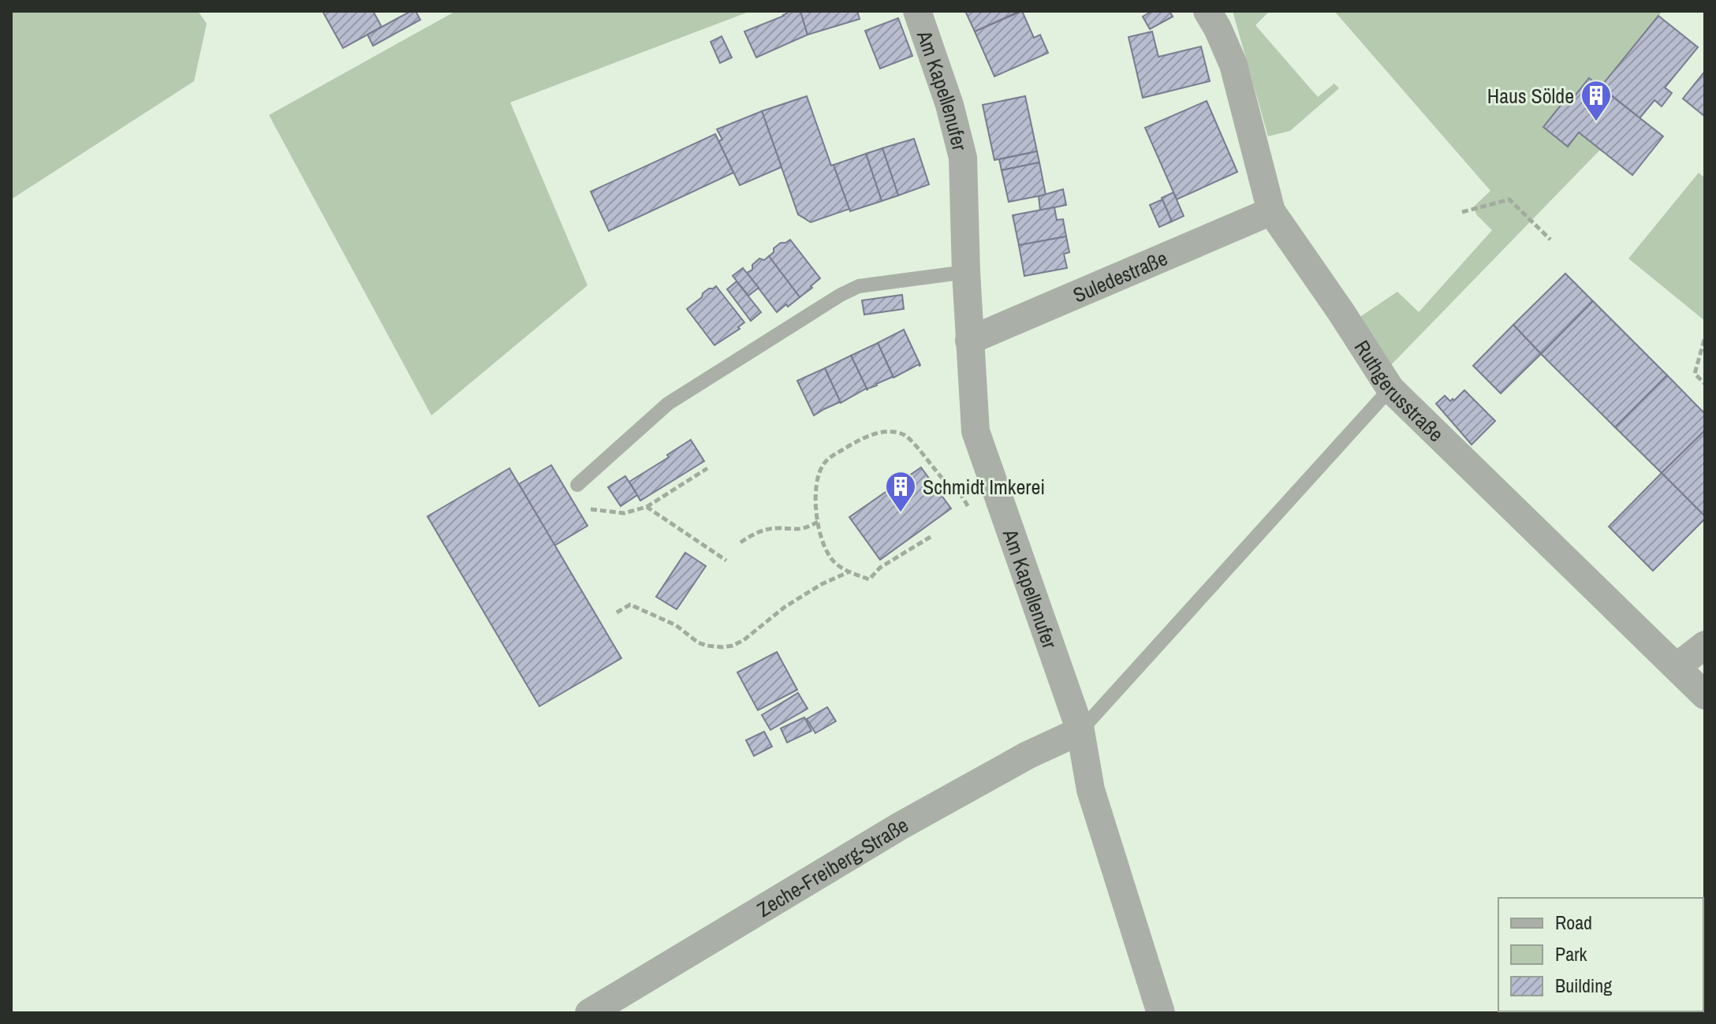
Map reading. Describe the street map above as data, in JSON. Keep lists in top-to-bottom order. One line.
{"streets":{"street":["Am Kapellenufer","Suledestraße","Ruthgerusstraße","Zeche-Freiberg-Straße"]},"crossings":[["Am Kapellenufer","Suledestraße"],["Am Kapellenufer","Zeche-Freiberg-Straße"],["Suledestraße","Ruthgerusstraße"]],"places":{"building":["Haus Sölde","Schmidt Imkerei"]},"legend":["Road","Park","Building"]}
